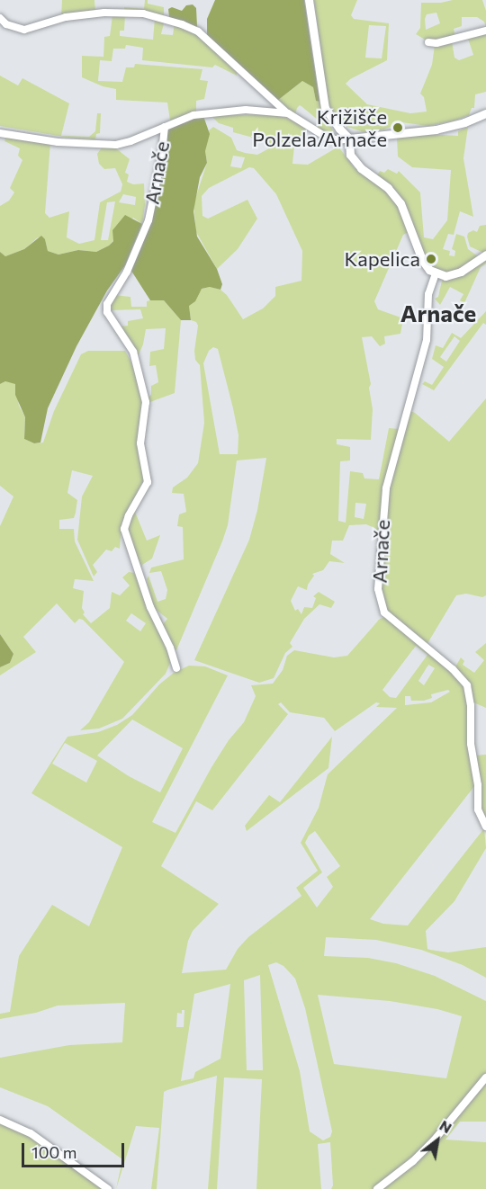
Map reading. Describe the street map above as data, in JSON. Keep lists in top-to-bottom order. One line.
{"streets":{"street":["Arnače"]},"districts":["Arnače"],"places":["Križišče Polzela/Arnače","Kapelica"],"scale_bar":"100 m","north":"top right"}
